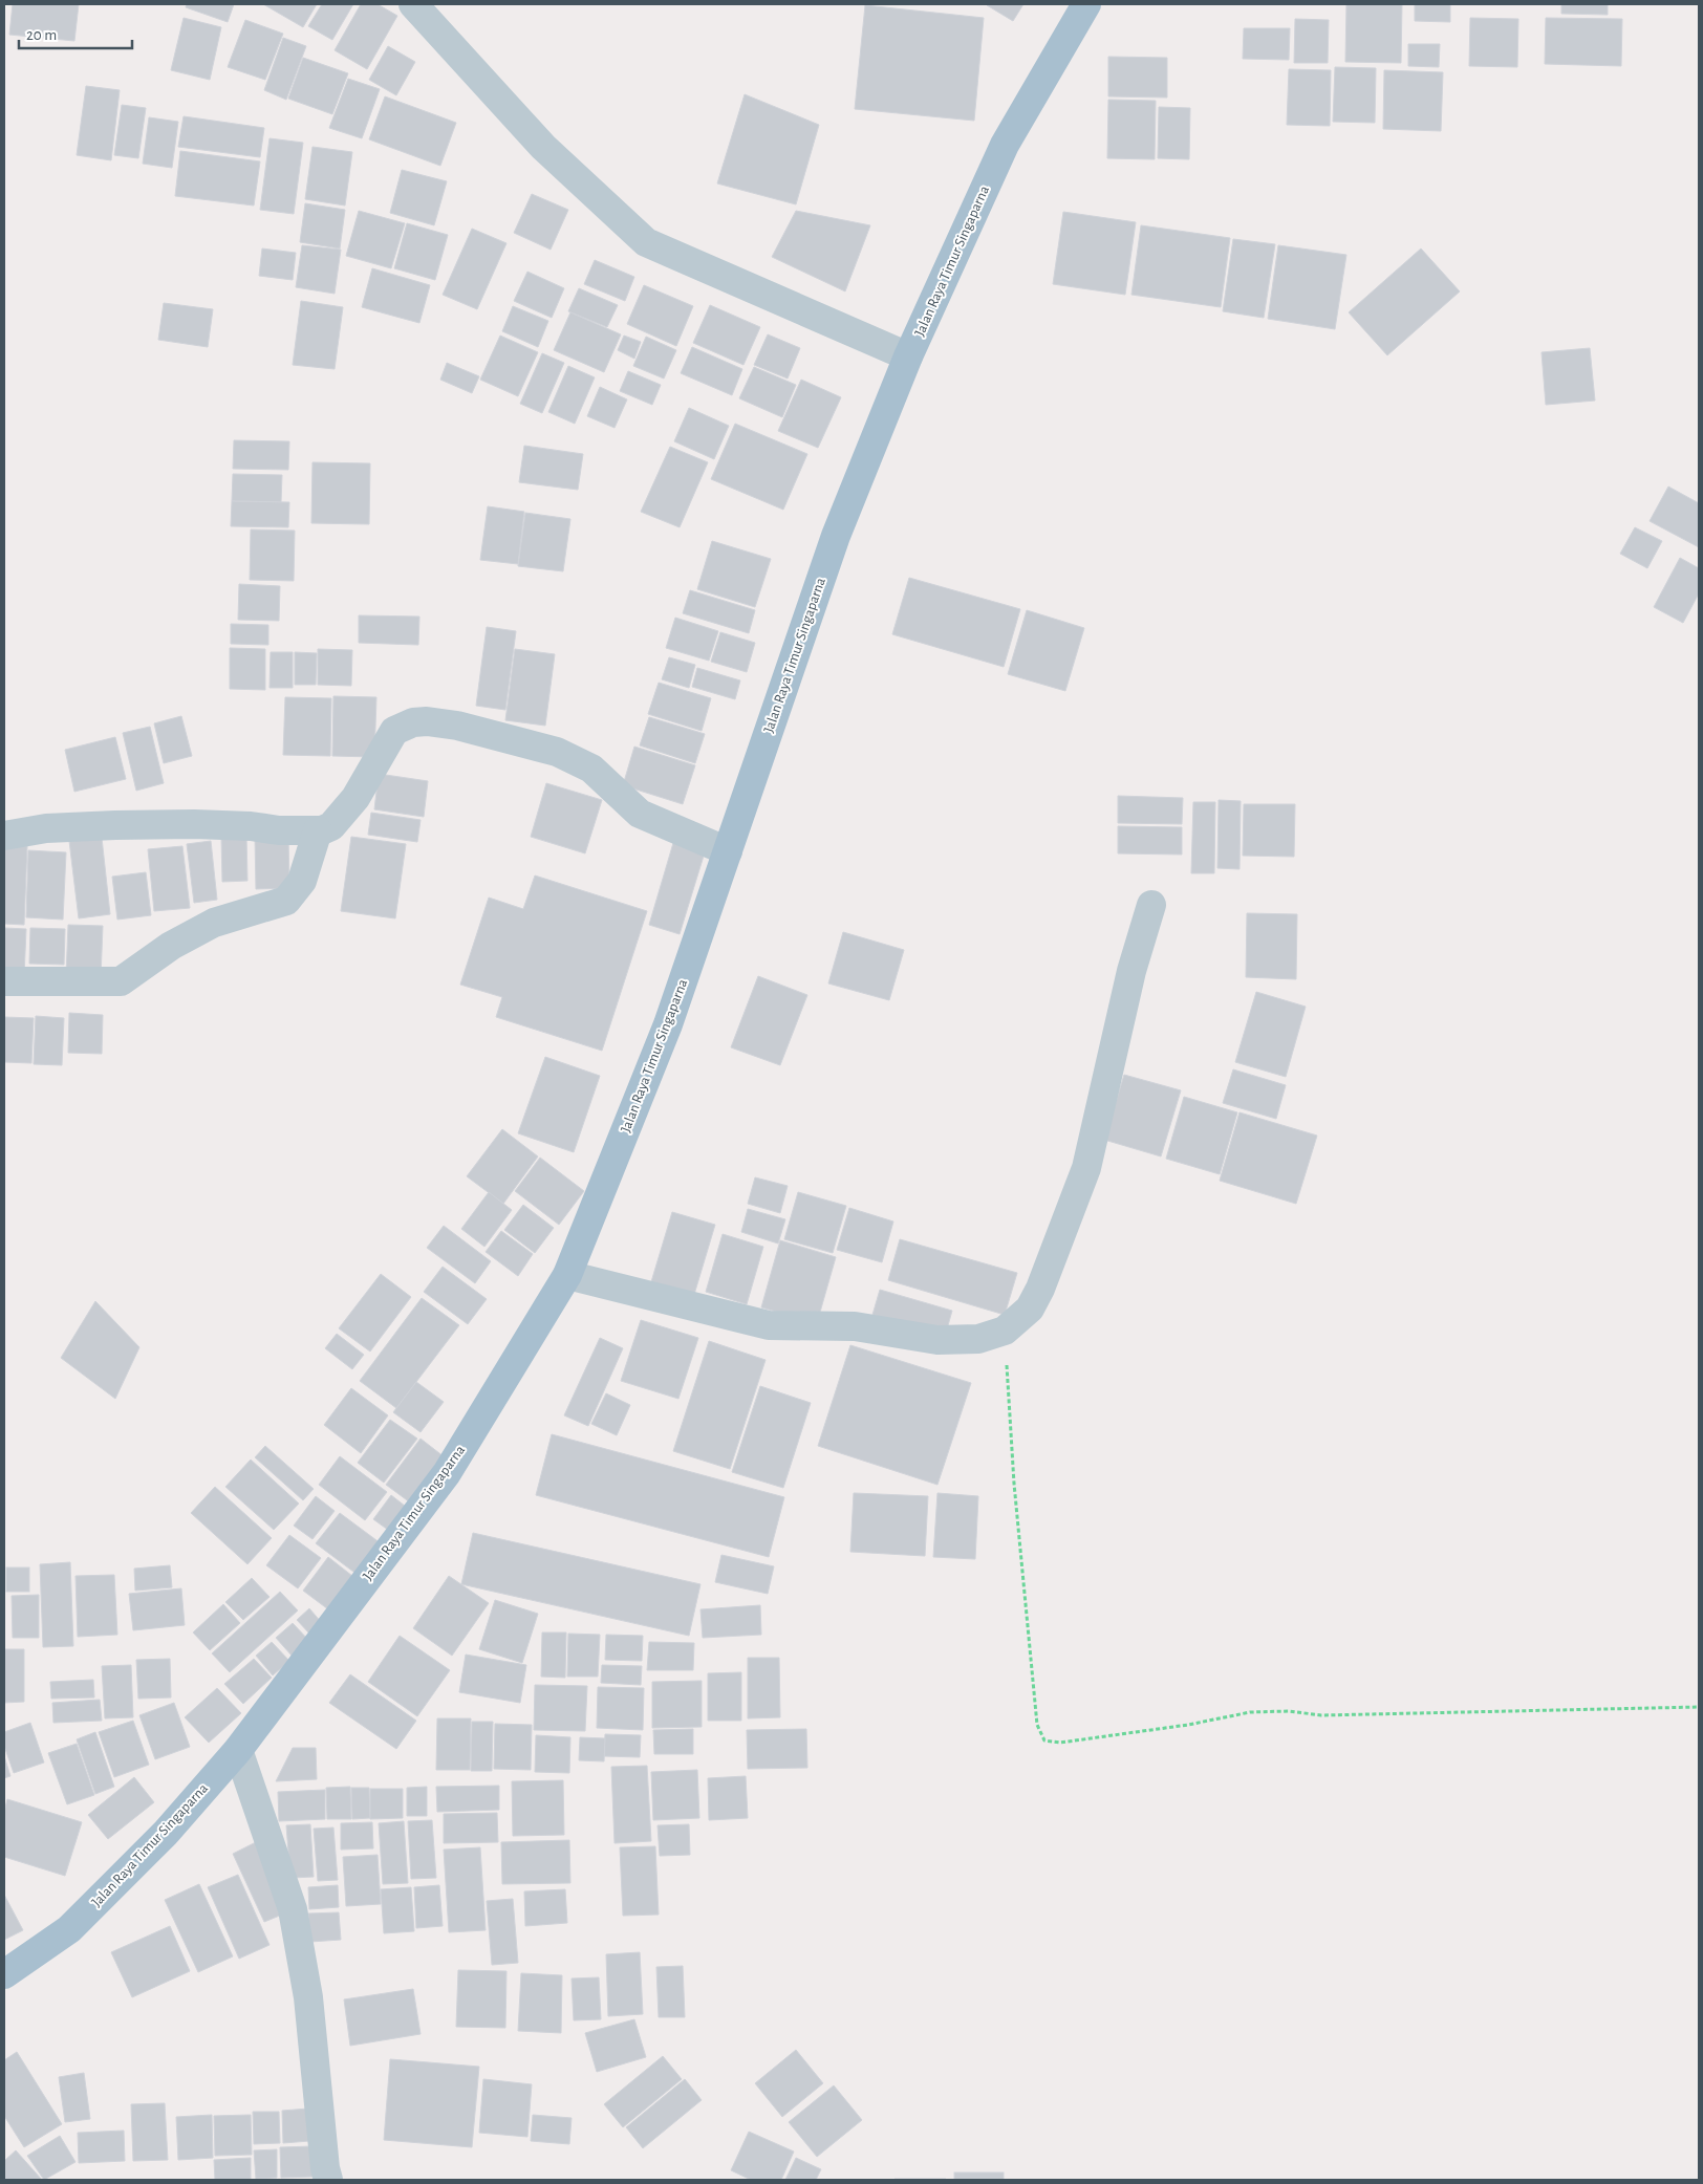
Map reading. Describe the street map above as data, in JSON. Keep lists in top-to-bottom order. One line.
{"streets":{"main road":["Jalan Raya Timur Singaparna"]},"scale_bar":"20 m"}
